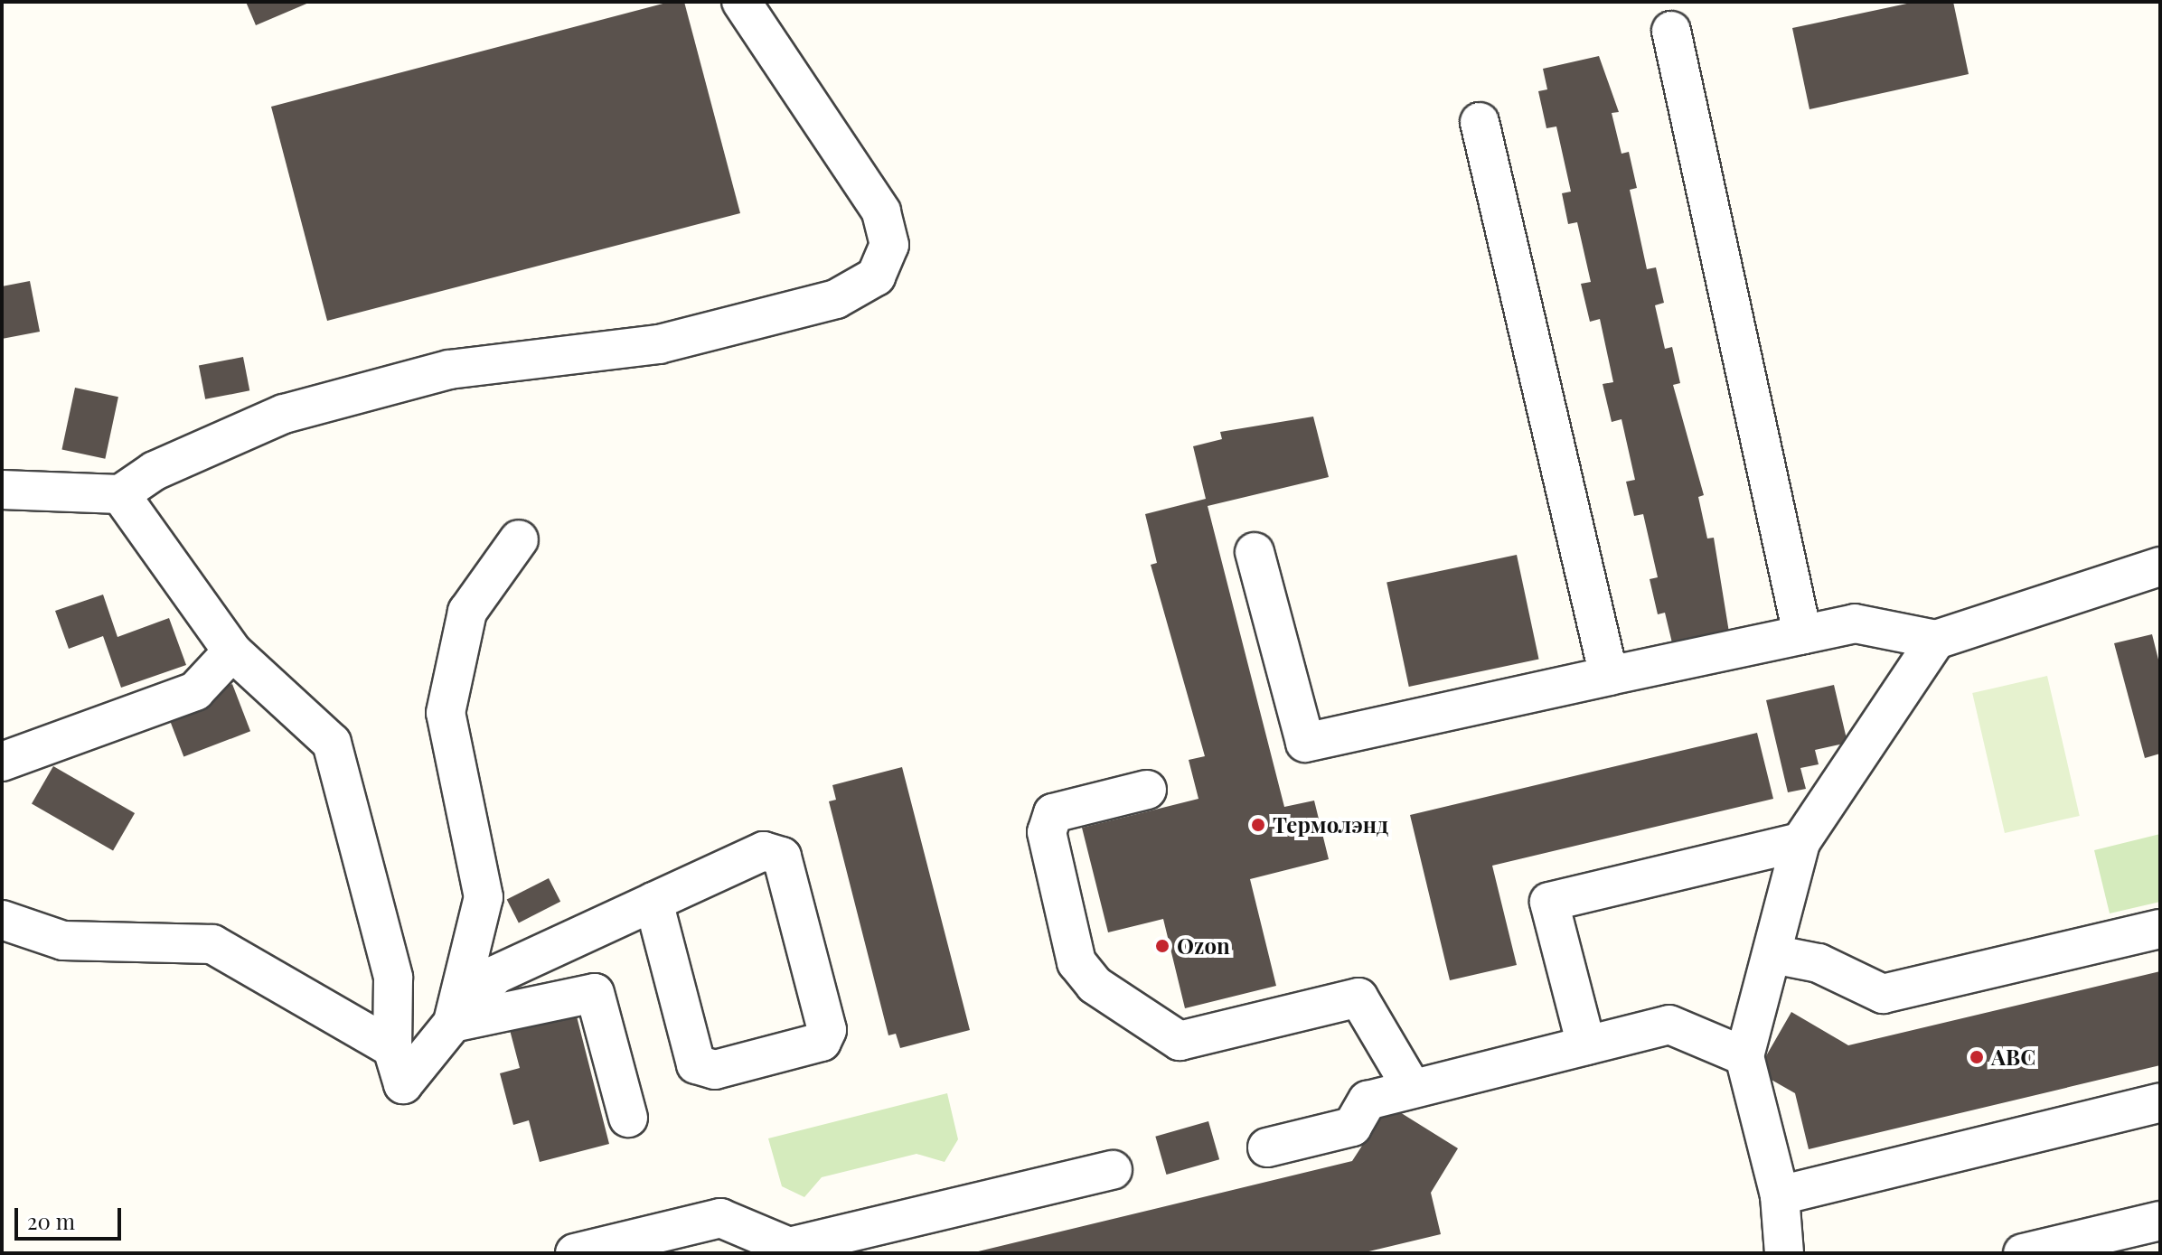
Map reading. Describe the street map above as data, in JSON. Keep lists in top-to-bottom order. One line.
{"places":["Термолэнд","Ozon","АВС"],"scale_bar":"20 m"}
